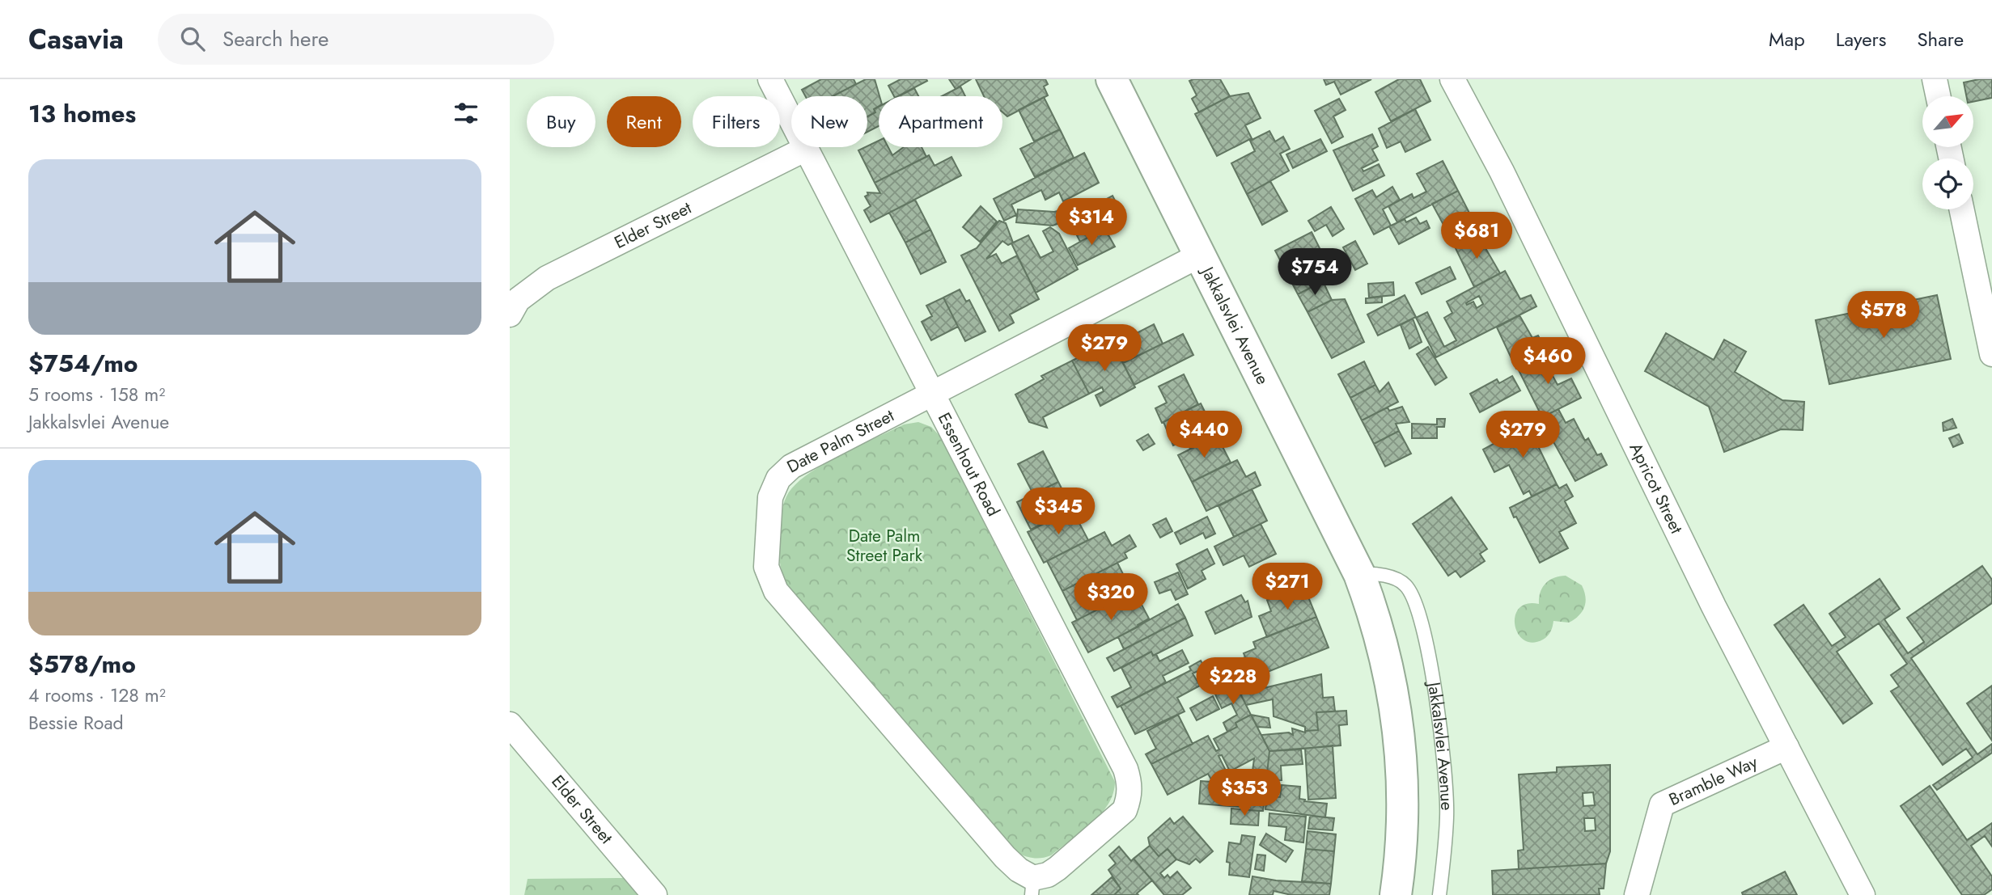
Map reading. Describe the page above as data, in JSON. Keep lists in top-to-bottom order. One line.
{"streets":{"street":["Elder Street","Jakkalsvlei Avenue","Date Palm Street","Essenhout Road","Apricot Street","Bramble Way"]},"crossings":[["Elder Street","Essenhout Road"],["Jakkalsvlei Avenue","Date Palm Street"],["Date Palm Street","Essenhout Road"],["Apricot Street","Bramble Way"]],"parks":["Date Palm Street Park"],"north":"top right","page":{"header":"Casavia","search":"Search here","nav":["Map","Layers","Share"],"heading":"13 homes","chip":["Buy","Rent","Filters","New","Apartment"],"list":[{"name":"$754/mo","note":"5 rooms · 158 m² · Jakkalsvlei Avenue"},{"name":"$578/mo","note":"4 rooms · 128 m² · Bessie Road"}],"price":["$314","$681","$754","$578","$279","$460","$440","$279","$345","$271","$320","$228","$353"]}}
